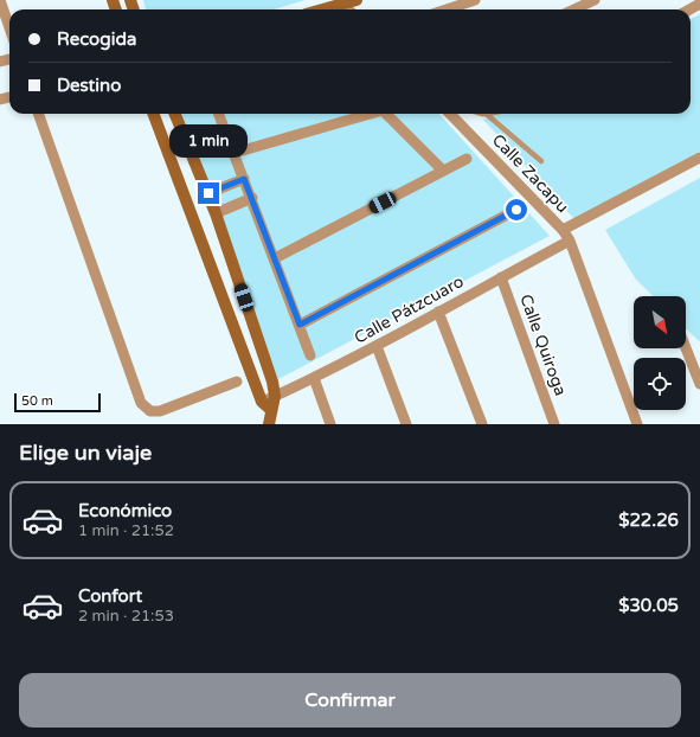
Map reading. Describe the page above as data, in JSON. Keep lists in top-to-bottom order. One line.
{"streets":{"street":["Calle Zacapu","Calle Pátzcuaro","Calle Quiroga"]},"crossings":[["Calle Zacapu","Calle Pátzcuaro"],["Calle Pátzcuaro","Calle Quiroga"]],"scale_bar":"50 m","north":"bottom right","page":{"banner":["Recogida","Destino"],"bubble":"1 min","scale":"50 m","heading":"Elige un viaje","list":[{"name":"Económico","note":"1 min · 21:52","value":"$22.26"},{"name":"Confort","note":"2 min · 21:53","value":"$30.05"}],"buttons":"Confirmar"}}
